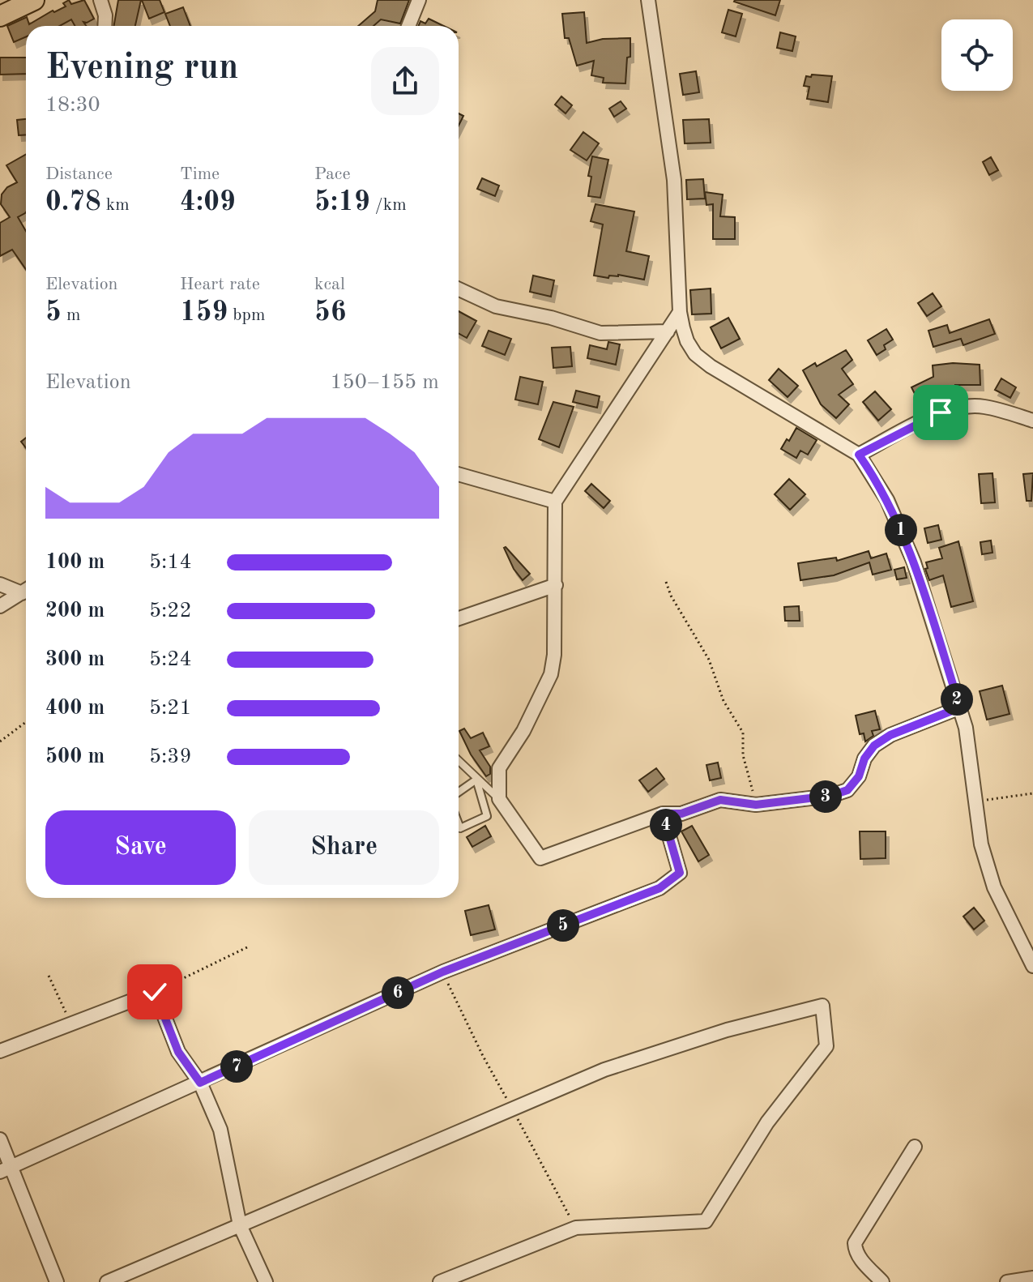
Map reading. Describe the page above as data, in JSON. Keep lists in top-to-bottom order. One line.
{"page":{"heading":["Evening run","18:30"],"stats":[["Distance","0.78 km"],["Time","4:09"],["Pace","5:19 /km"],["Elevation","5 m"],["Heart rate","159 bpm"],["kcal","56"]],"chart":["Elevation","150–155 m"],"pins":["1","2","3","4","5","6","7"],"list":[{"name":"100 m","note":"5:14"},{"name":"200 m","note":"5:22"},{"name":"300 m","note":"5:24"},{"name":"400 m","note":"5:21"},{"name":"500 m","note":"5:39"}],"buttons":["Save","Share"]}}
